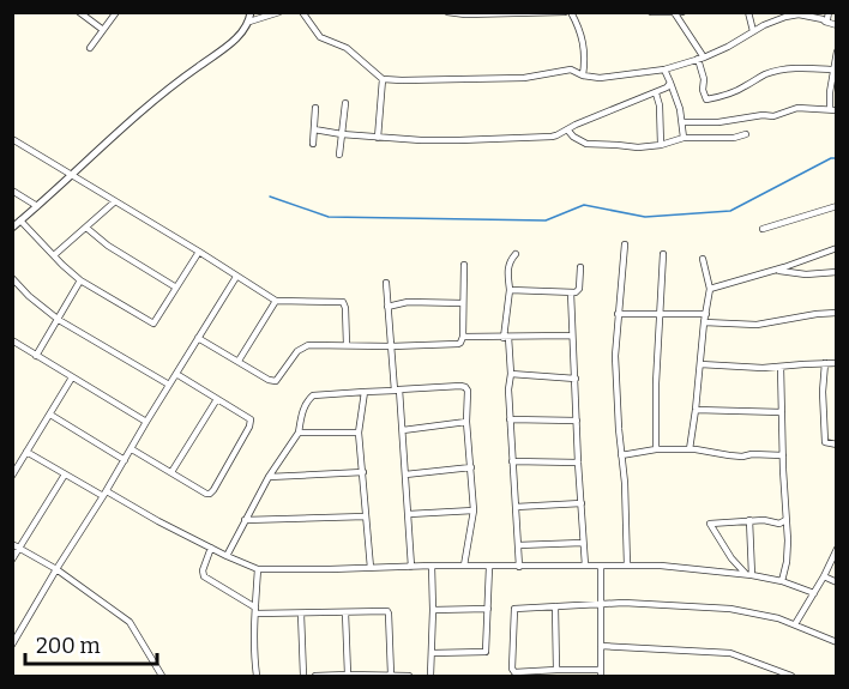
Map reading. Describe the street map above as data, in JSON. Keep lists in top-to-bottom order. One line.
{"scale_bar":"200 m"}
